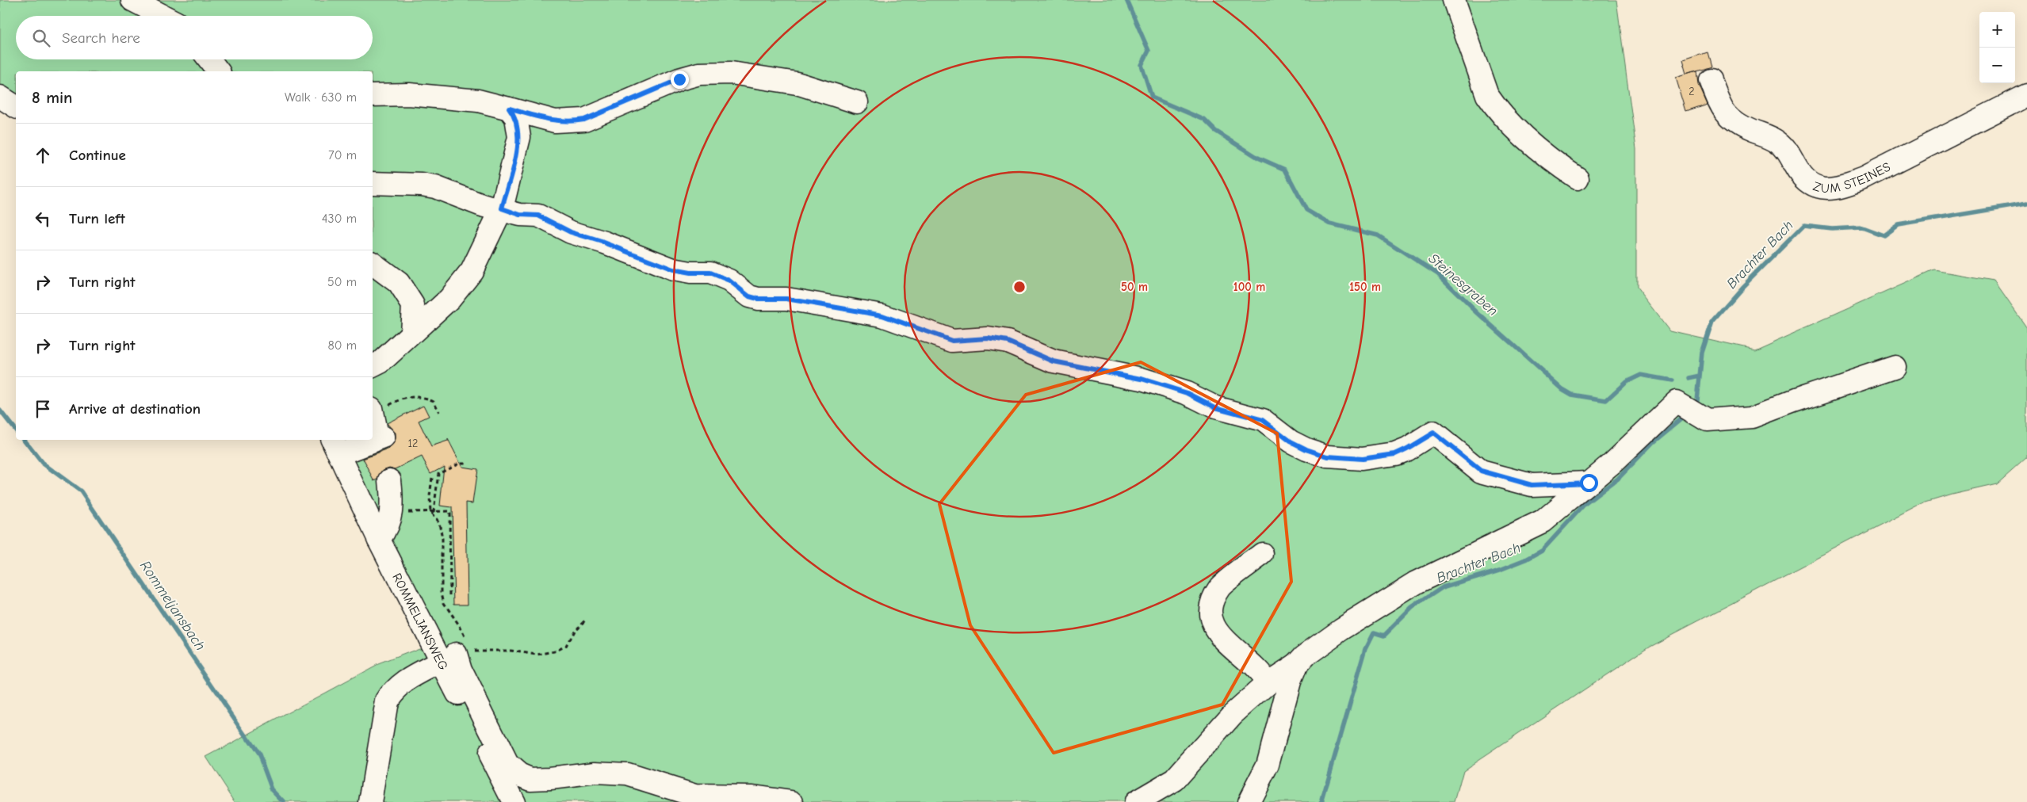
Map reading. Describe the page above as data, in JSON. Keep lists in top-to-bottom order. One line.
{"streets":{"street":["ZUM STEINES","ROMMELJANSWEG"]},"water":["Brachter Bach","Steinesgraben","Rommeljansbach"],"house_numbers":["2","12"],"page":{"map_buttons":["+","−"],"search":"Search here","heading":["8 min","Walk · 630 m"],"list":[["Continue","70 m"],["Turn left","430 m"],["Turn right","50 m"],["Turn right","80 m"],"Arrive at destination"]},"rings":["50 m","100 m","150 m"]}
